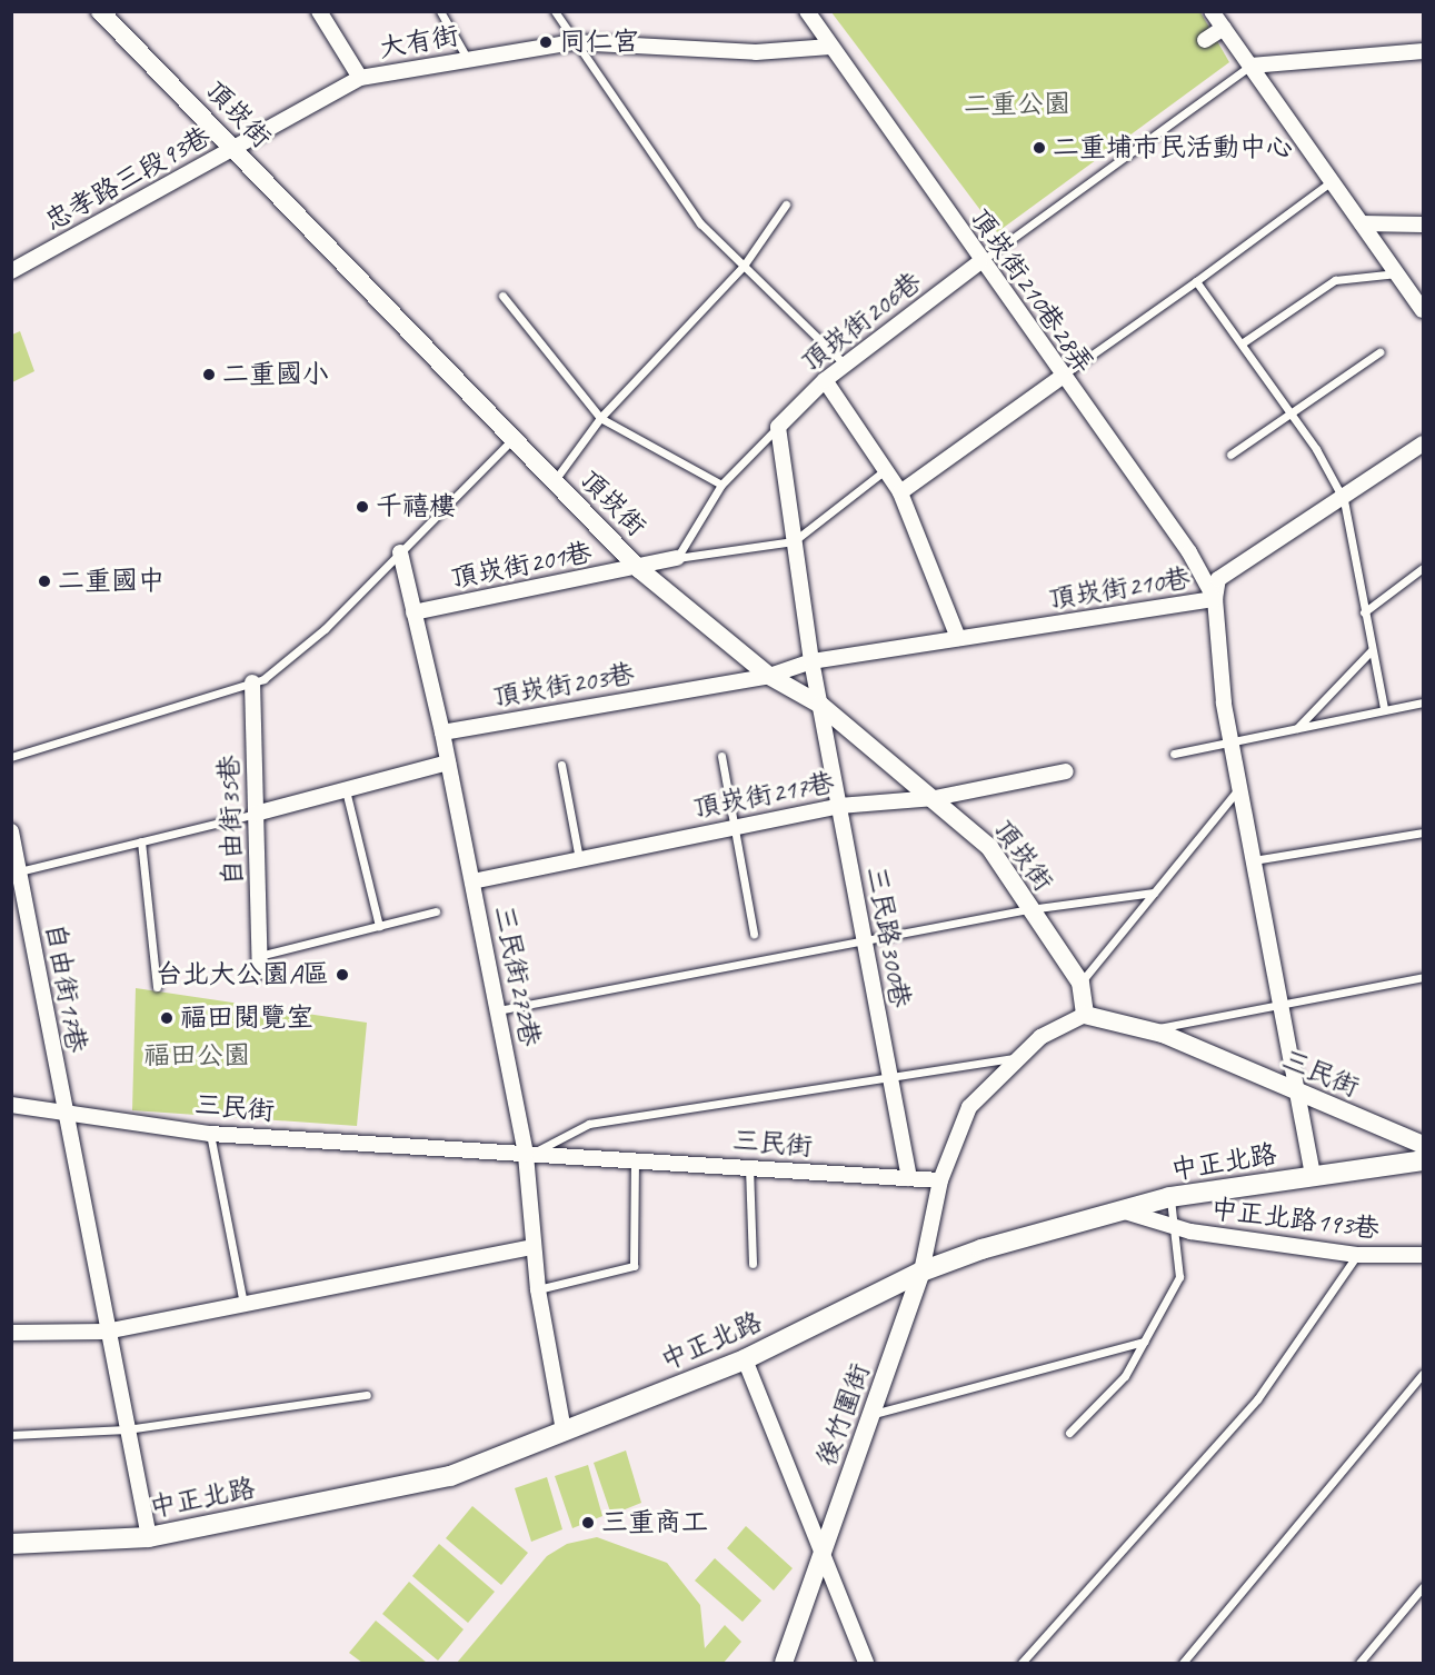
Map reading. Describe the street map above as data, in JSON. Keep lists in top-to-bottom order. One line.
{"streets":{"main road":["中正北路"],"street":["大有街","頂崁街","忠孝路三段93巷","頂崁街210巷28弄","頂崁街206巷","頂崁街201巷","頂崁街210巷","頂崁街203巷","頂崁街217巷","自由街35巷","三民路300巷","三民街272巷","自由街17巷","三民街","中正北路193巷","後竹圍街"]},"crossings":[["大有街","頂崁街"],["大有街","忠孝路三段93巷"],["大有街","頂崁街210巷28弄"],["頂崁街","忠孝路三段93巷"],["頂崁街","頂崁街201巷"],["頂崁街","頂崁街210巷"],["頂崁街","頂崁街203巷"],["頂崁街","頂崁街217巷"],["頂崁街","三民路300巷"],["頂崁街","三民街"],["頂崁街210巷28弄","頂崁街206巷"],["頂崁街210巷28弄","頂崁街210巷"],["頂崁街206巷","三民路300巷"],["頂崁街210巷","頂崁街203巷"],["頂崁街210巷","三民路300巷"],["頂崁街217巷","三民路300巷"],["頂崁街217巷","三民街272巷"],["三民路300巷","三民街"],["三民街272巷","三民街"],["三民街272巷","中正北路"],["自由街17巷","三民街"],["自由街17巷","中正北路"],["三民街","後竹圍街"],["中正北路","中正北路193巷"],["中正北路","後竹圍街"]],"parks":["二重公園","福田公園"],"places":["同仁宮","二重埔市民活動中心","二重國小","千禧樓","二重國中","台北大公園A區","福田閱覽室","三重商工"]}
